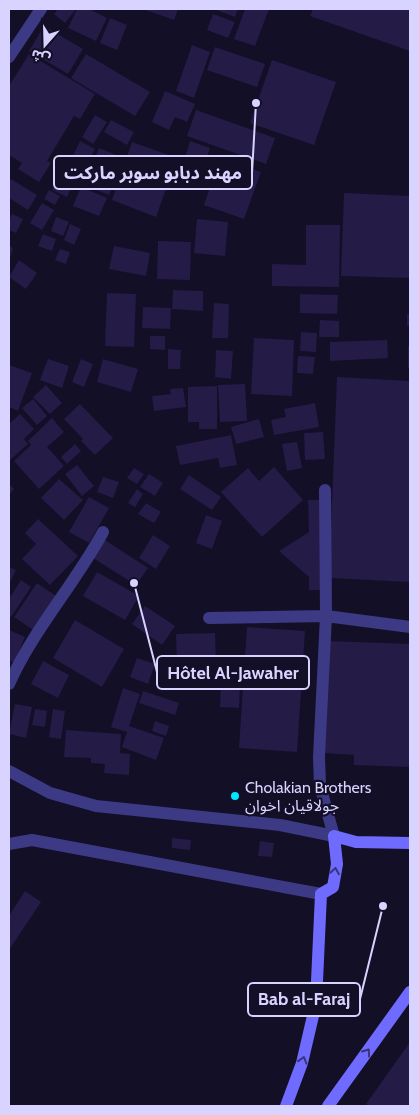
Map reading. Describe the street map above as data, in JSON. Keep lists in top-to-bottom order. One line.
{"places":["مهند دبابو سوبر ماركت","Hôtel Al-Jawaher","Cholakian Brothers جولاقيان اخوان","Bab al-Faraj"],"north":"bottom"}
